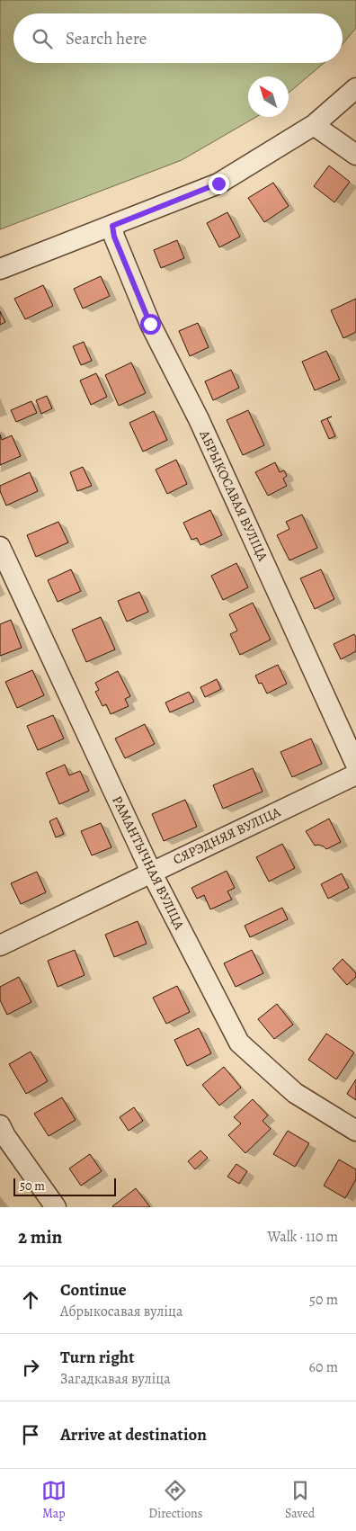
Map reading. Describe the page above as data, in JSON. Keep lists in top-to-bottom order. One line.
{"streets":{"street":["АБРЫКОСАВАЯ ВУЛІЦА","СЯРЭДНЯЯ ВУЛІЦА","РАМАНТЫЧНАЯ ВУЛІЦА"]},"crossings":[["СЯРЭДНЯЯ ВУЛІЦА","РАМАНТЫЧНАЯ ВУЛІЦА"]],"scale_bar":"50 m","north":"top left","page":{"search":"Search here","scale":"50 m","heading":["2 min","Walk · 110 m"],"list":[["Continue","Абрыкосавая вуліца","50 m"],["Turn right","Загадкавая вуліца","60 m"],"Arrive at destination"],"nav":["Map","Directions","Saved"]}}
